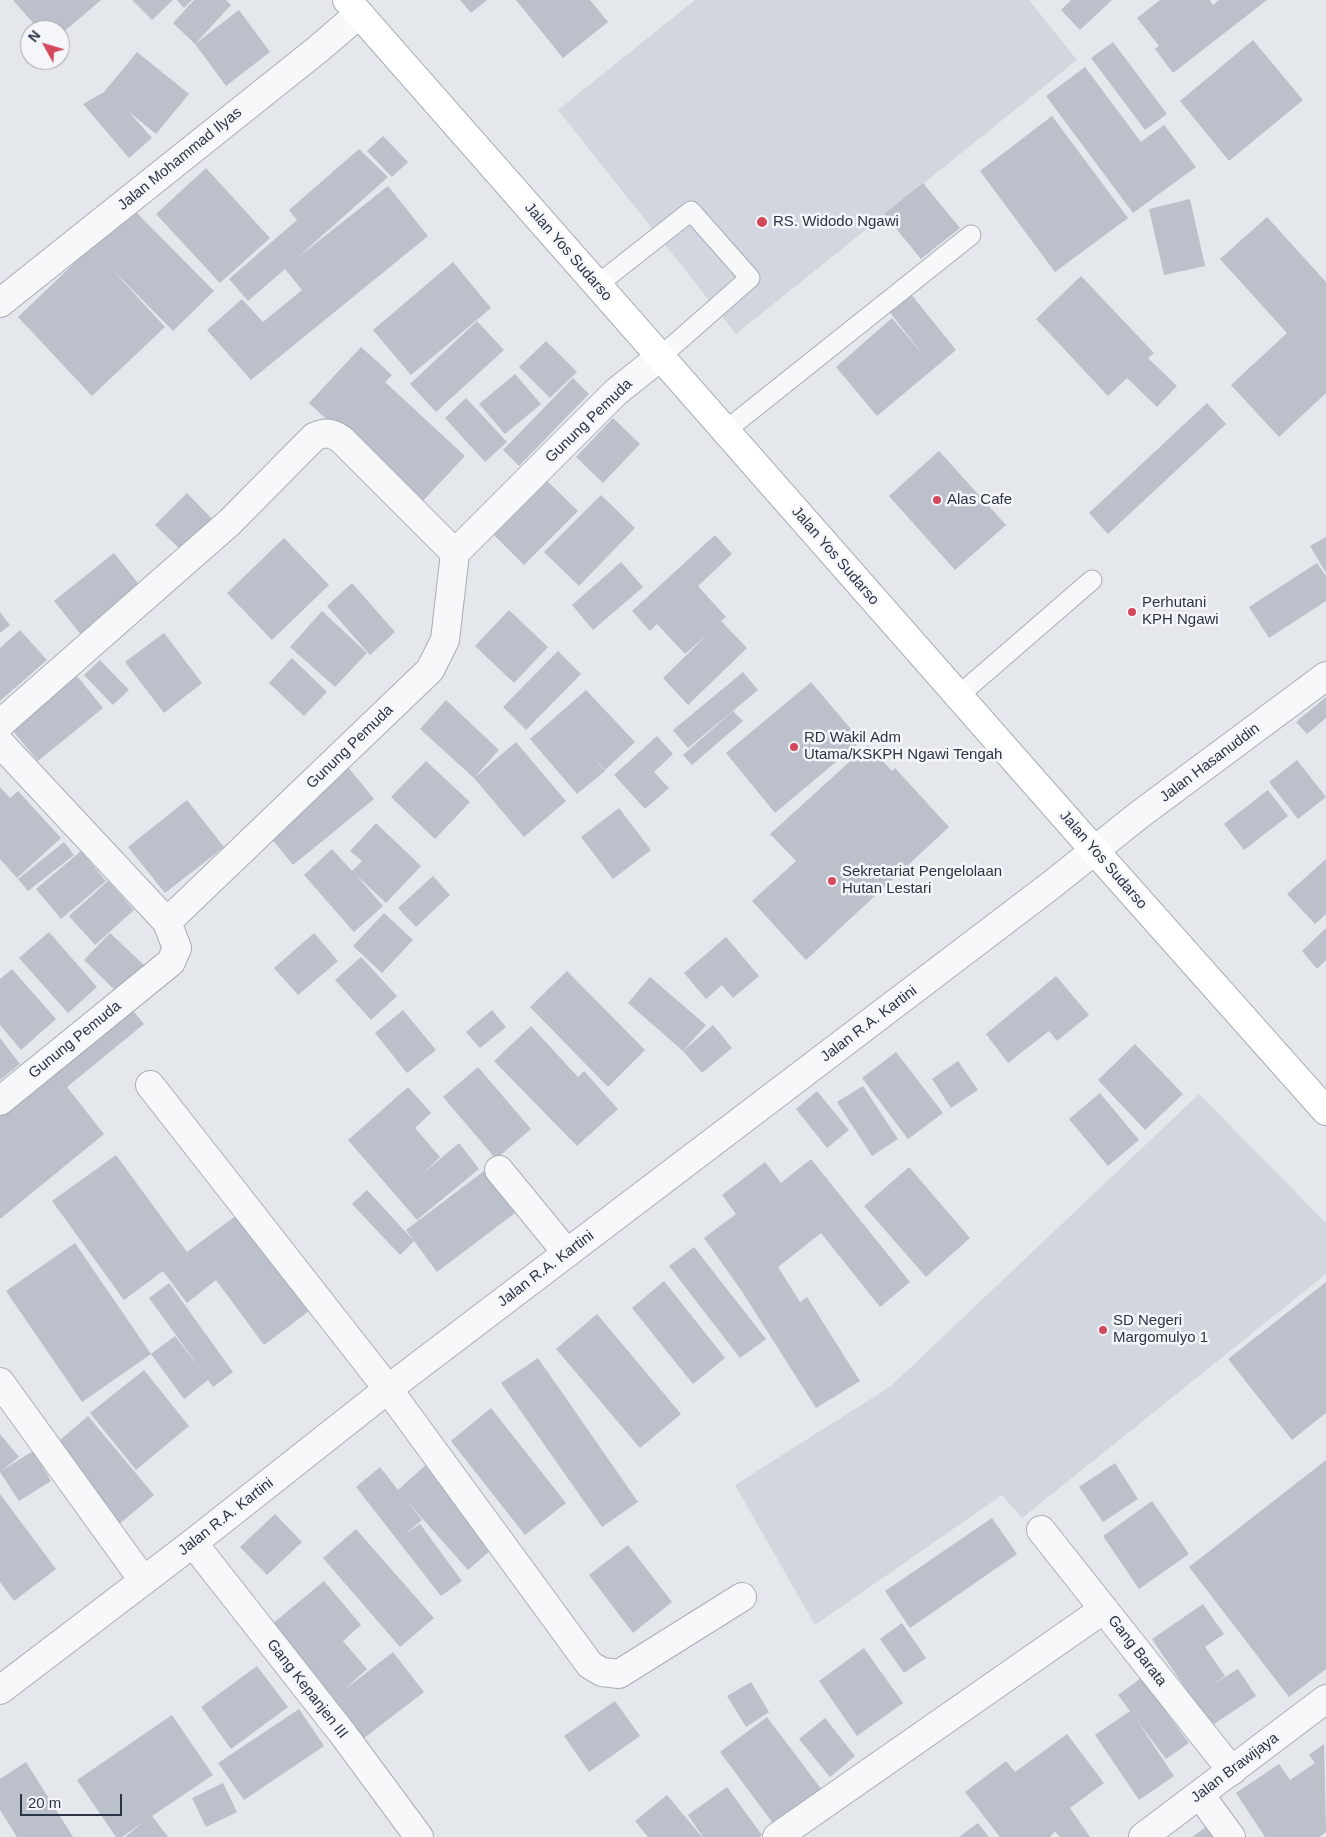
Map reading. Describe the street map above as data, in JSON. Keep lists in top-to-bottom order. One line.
{"streets":{"main road":["Jalan Yos Sudarso"],"street":["Jalan Mohammad Ilyas","Gunung Pemuda","Jalan Hasanuddin","Jalan R.A. Kartini","Gang Barata","Gang Kepanjen III","Jalan Brawijaya"]},"crossings":[["Jalan Mohammad Ilyas","Jalan Yos Sudarso"],["Jalan Yos Sudarso","Gunung Pemuda"],["Jalan Yos Sudarso","Jalan Hasanuddin"],["Jalan Yos Sudarso","Jalan R.A. Kartini"],["Jalan Hasanuddin","Jalan R.A. Kartini"],["Jalan R.A. Kartini","Gang Kepanjen III"],["Gang Barata","Jalan Brawijaya"]],"places":["RS. Widodo Ngawi","Alas Cafe","Perhutani KPH Ngawi","RD Wakil Adm Utama/KSKPH Ngawi Tengah","Sekretariat Pengelolaan Hutan Lestari","SD Negeri Margomulyo 1"],"scale_bar":"20 m","north":"top left"}
